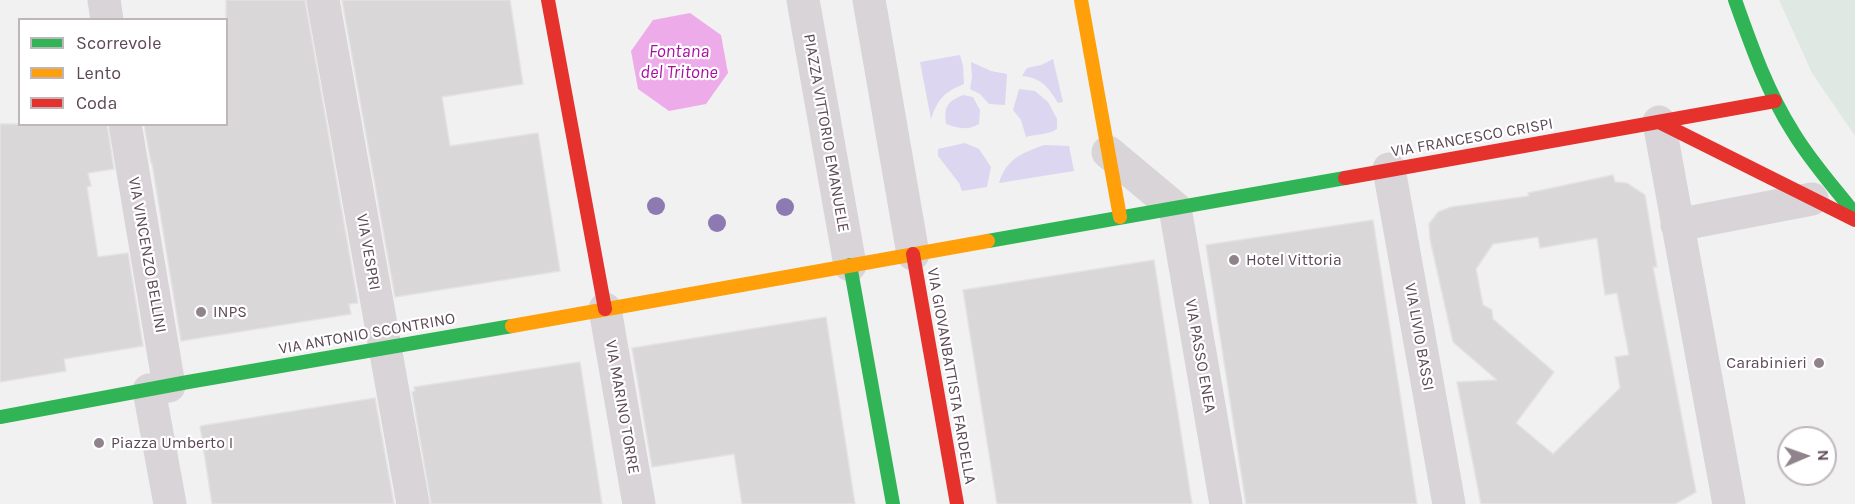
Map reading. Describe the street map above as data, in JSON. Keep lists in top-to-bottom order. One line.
{"streets":{"main road":["VIA FRANCESCO CRISPI","VIA ANTONIO SCONTRINO","VIA GIOVANBATTISTA FARDELLA"],"street":["PIAZZA VITTORIO EMANUELE","VIA VESPRI","VIA VINCENZO BELLINI","VIA LIVIO BASSI","VIA PASSO ENEA","VIA MARINO TORRE"]},"crossings":[["PIAZZA VITTORIO EMANUELE","VIA FRANCESCO CRISPI"],["PIAZZA VITTORIO EMANUELE","VIA ANTONIO SCONTRINO"],["VIA FRANCESCO CRISPI","VIA ANTONIO SCONTRINO"],["VIA FRANCESCO CRISPI","VIA LIVIO BASSI"],["VIA FRANCESCO CRISPI","VIA PASSO ENEA"],["VIA FRANCESCO CRISPI","VIA GIOVANBATTISTA FARDELLA"],["VIA VESPRI","VIA ANTONIO SCONTRINO"],["VIA VINCENZO BELLINI","VIA ANTONIO SCONTRINO"],["VIA ANTONIO SCONTRINO","VIA MARINO TORRE"]],"water":["Fontana del Tritone"],"places":["Hotel Vittoria","INPS","Carabinieri","Piazza Umberto I"],"legend":["Scorrevole","Lento","Coda"],"north":"right"}
